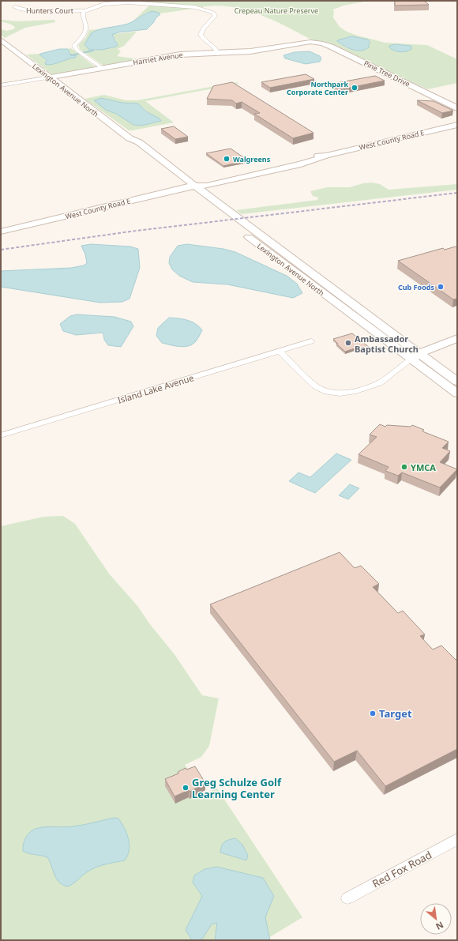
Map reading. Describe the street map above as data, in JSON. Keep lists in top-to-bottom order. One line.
{"streets":{"main road":["Harriet Avenue","Pine Tree Drive","Lexington Avenue North","West County Road E"],"street":["Hunters Court","Island Lake Avenue","Red Fox Road"]},"crossings":[["Harriet Avenue","Pine Tree Drive"],["Harriet Avenue","Lexington Avenue North"],["Lexington Avenue North","West County Road E"]],"parks":["Crepeau Nature Preserve"],"places":["Northpark Corporate Center","Walgreens","Cub Foods","Ambassador Baptist Church","YMCA","Target","Greg Schulze Golf Learning Center"],"north":"bottom right"}
